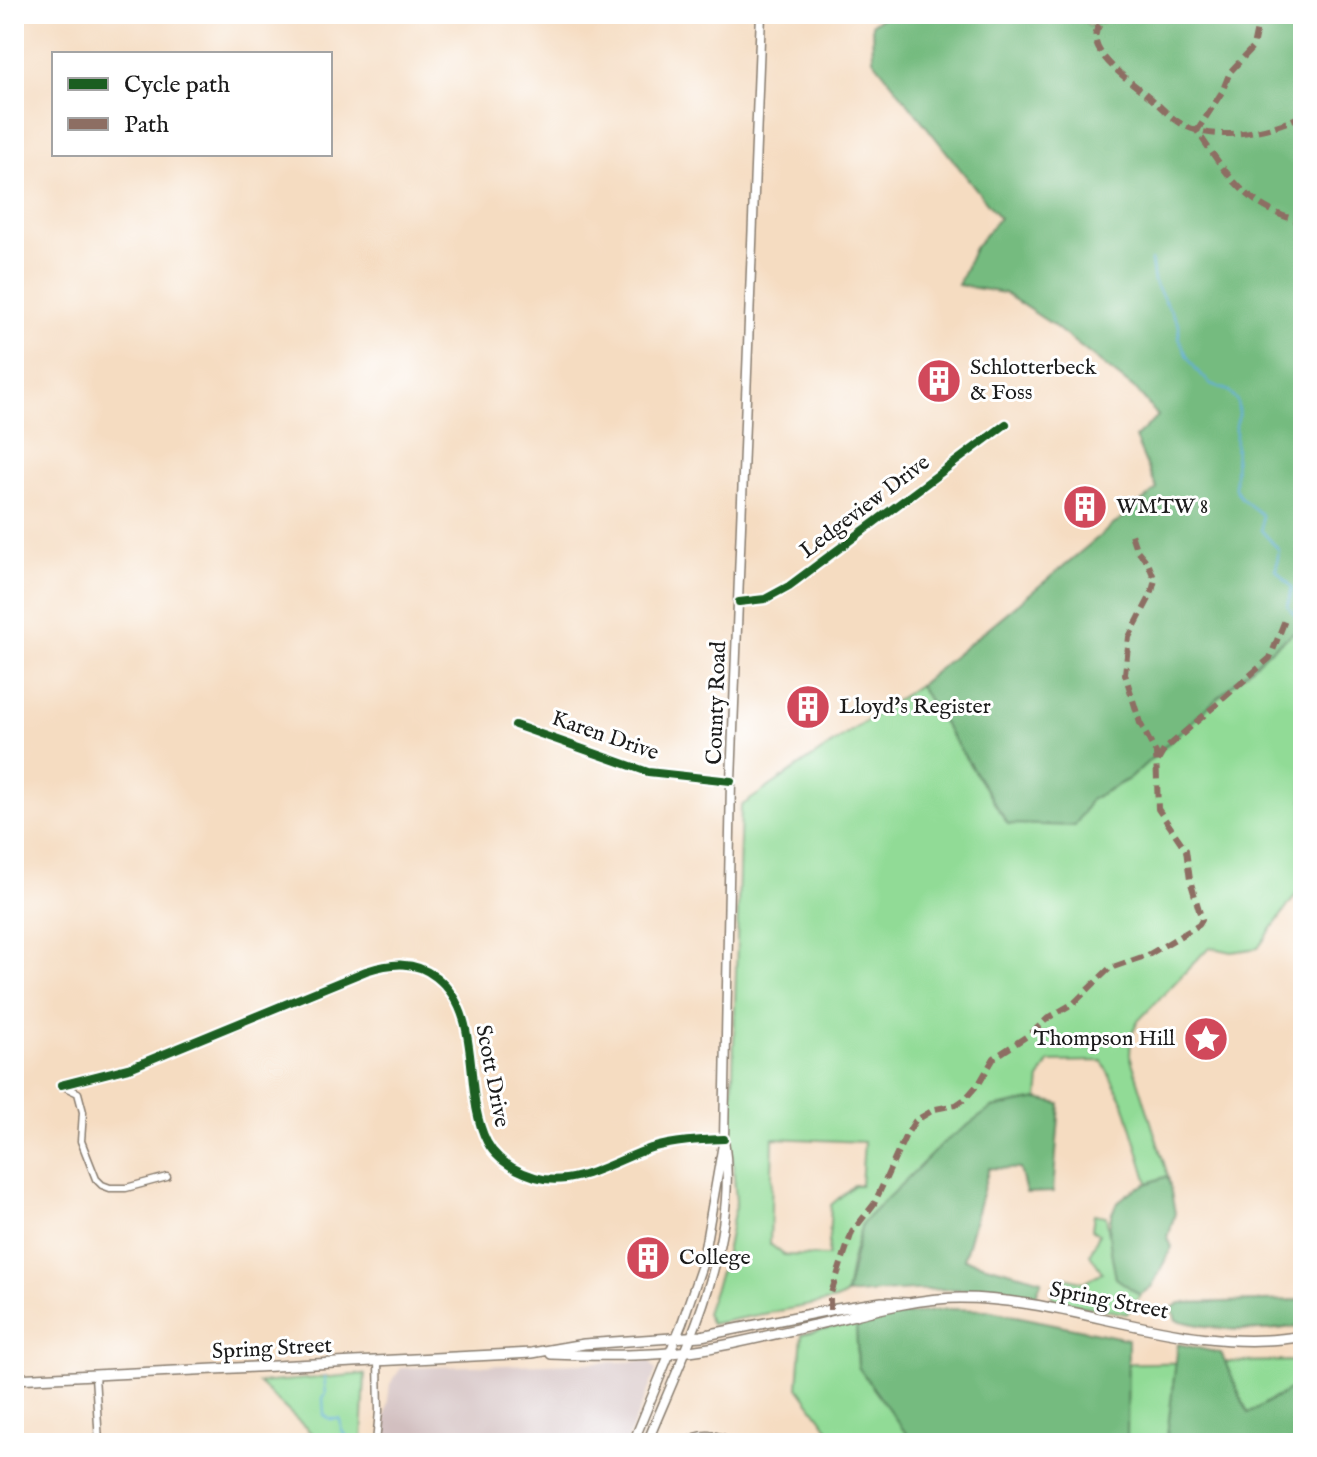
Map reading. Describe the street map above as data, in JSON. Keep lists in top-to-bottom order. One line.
{"streets":{"main road":["County Road","Spring Street"],"street":["Ledgeview Drive","Karen Drive","Scott Drive"]},"crossings":[["Ledgeview Drive","County Road"],["County Road","Karen Drive"],["County Road","Scott Drive"],["County Road","Spring Street"]],"places":{"building":["Schlotterbeck & Foss","WMTW 8","Lloyd's Register","College"],"place":["Thompson Hill"]},"legend":["Cycle path","Path"]}
